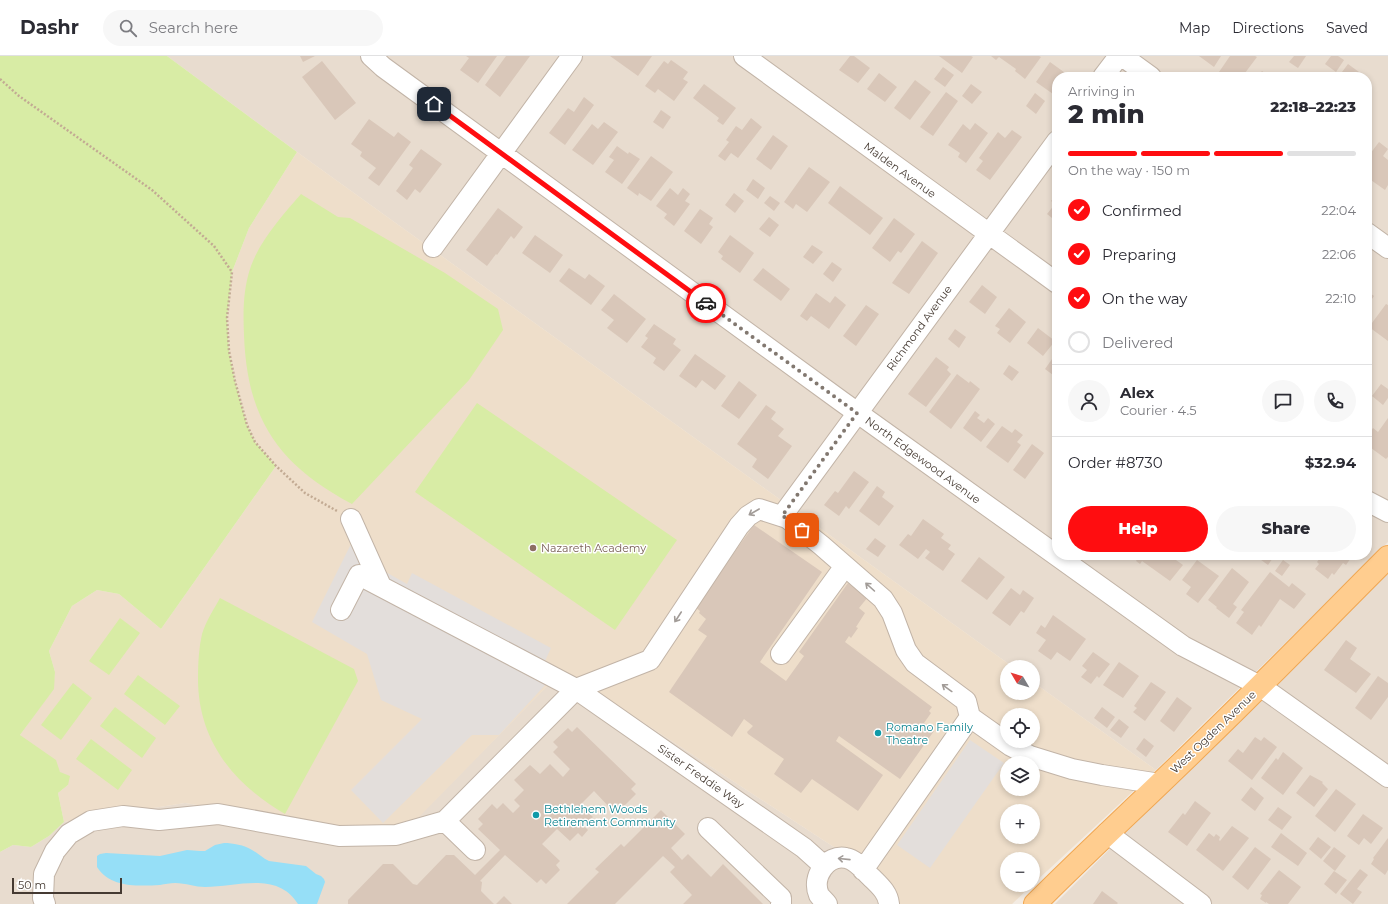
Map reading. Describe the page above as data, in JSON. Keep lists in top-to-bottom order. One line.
{"streets":{"main road":["West Ogden Avenue"],"street":["Malden Avenue","Richmond Avenue","North Edgewood Avenue","Sister Freddie Way"]},"crossings":[["Malden Avenue","Richmond Avenue"],["Richmond Avenue","North Edgewood Avenue"],["North Edgewood Avenue","West Ogden Avenue"]],"places":["Nazareth Academy","Romano Family Theatre","Bethlehem Woods Retirement Community"],"scale_bar":"50 m","north":"top left","page":{"header":"Dashr","search":"Search here","nav":["Map","Directions","Saved"],"heading":["2 min","Arriving in","22:18–22:23"],"panel":["Alex","Courier · 4.5","Order #8730","$32.94"],"bar":"On the way · 150 m","list":[["Confirmed","22:04"],["Preparing","22:06"],["On the way","22:10"],"Delivered"],"buttons":["Help","Share"],"map_buttons":["+","−"],"scale":"50 m"}}
